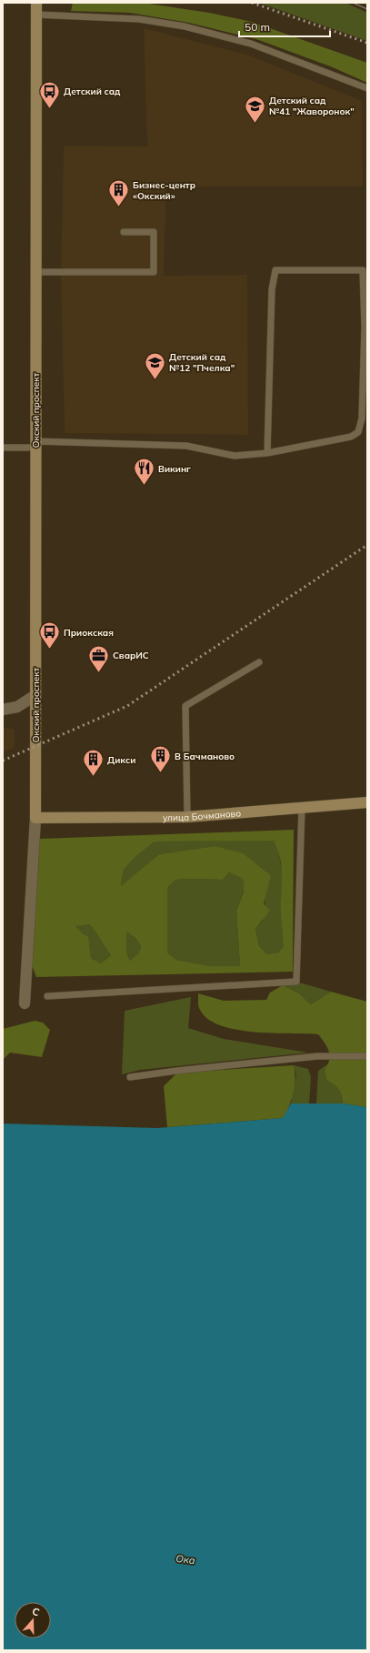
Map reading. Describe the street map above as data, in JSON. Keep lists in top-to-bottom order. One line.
{"streets":{"main road":["Окский проспект","улица Бочманово"]},"crossings":[["Окский проспект","улица Бочманово"]],"water":["Ока"],"places":{"bus stop":["Детский сад","Приокская"],"school or university":["Детский сад №41 \"Жаворонок\"","Детский сад №12 \"Пчелка\""],"building":["Бизнес-центр «Окский»","В Бачманово","Дикси"],"restaurant":["Викинг"],"office":["СварИС"]},"scale_bar":"50 m","north":"top"}
